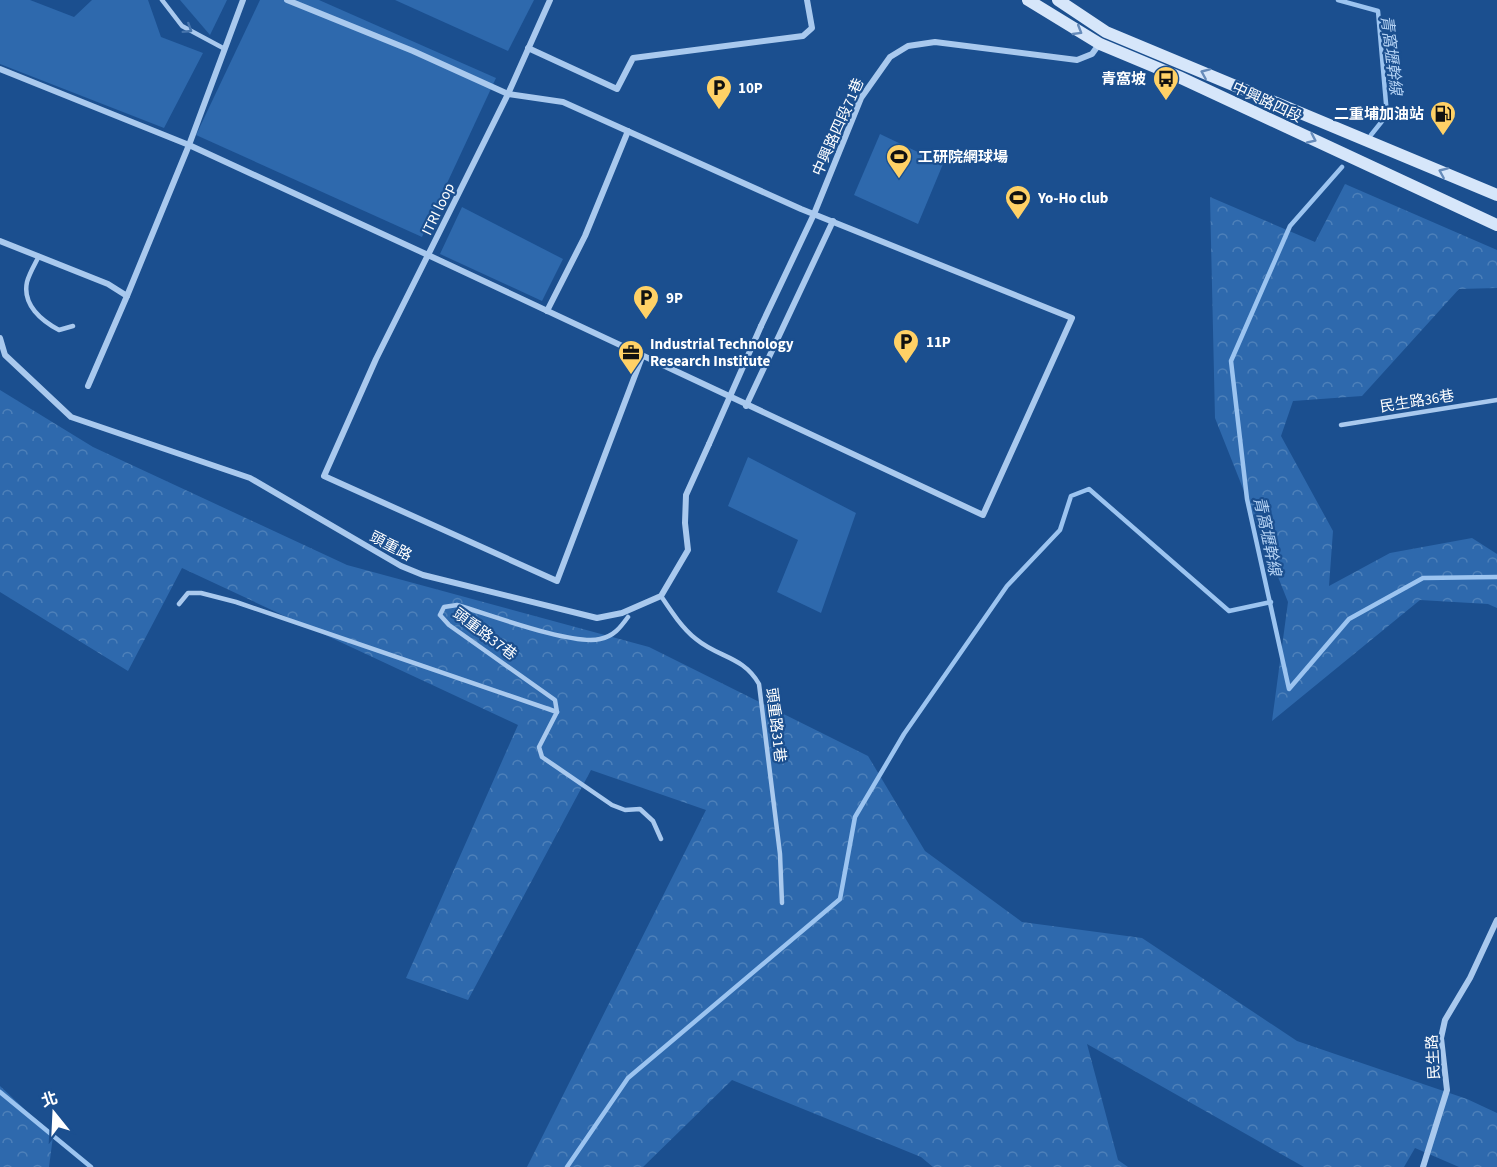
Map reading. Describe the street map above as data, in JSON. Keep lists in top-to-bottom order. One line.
{"streets":{"main road":["中興路四段"],"street":["中興路四段71巷","ITRI loop","頭重路","民生路"],"lane":["民生路36巷","頭重路37巷","頭重路31巷"]},"crossings":[["中興路四段","中興路四段71巷"],["中興路四段71巷","頭重路"],["中興路四段71巷","頭重路31巷"],["頭重路","頭重路31巷"]],"water":["青窩壢幹線"],"places":{"bus stop":["青窩坡"],"parking":["10P","9P","11P"],"fuel station":["二重埔加油站"],"sports":["工研院網球場","Yo-Ho club"],"office":["Industrial Technology Research Institute"]},"north":"top"}
